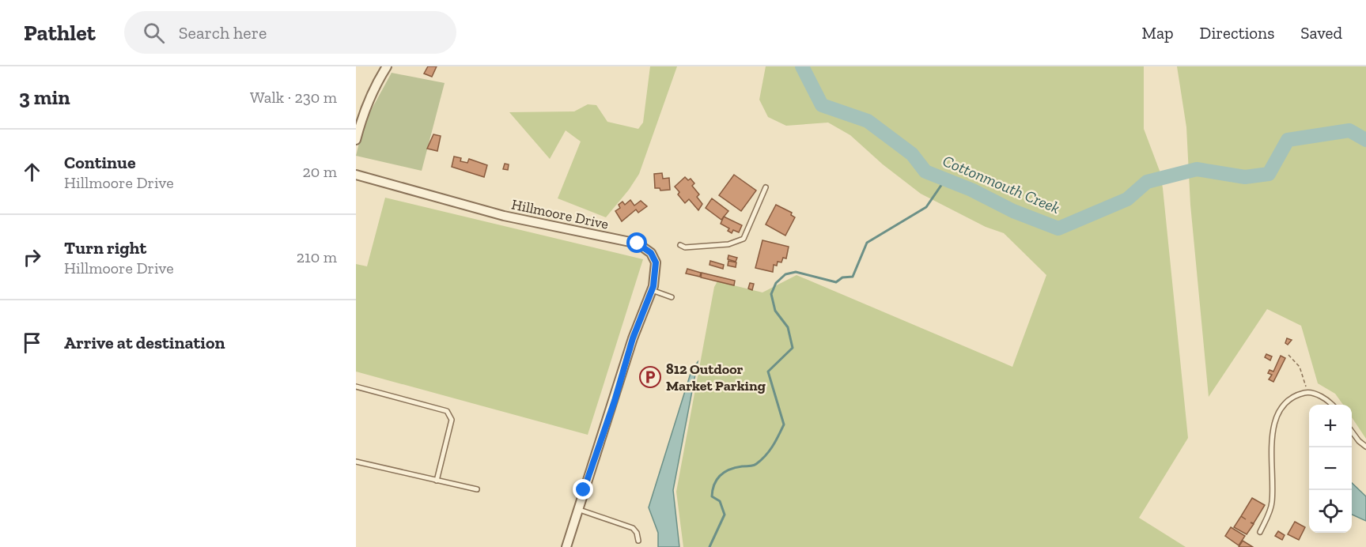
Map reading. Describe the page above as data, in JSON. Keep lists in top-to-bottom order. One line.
{"streets":{"street":["Hillmoore Drive"]},"water":["Cottonmouth Creek"],"places":{"parking":["812 Outdoor Market Parking"]},"page":{"header":"Pathlet","search":"Search here","nav":["Map","Directions","Saved"],"heading":["3 min","Walk · 230 m"],"list":[["Continue","Hillmoore Drive","20 m"],["Turn right","Hillmoore Drive","210 m"],"Arrive at destination"],"map_buttons":["+","−"]}}
